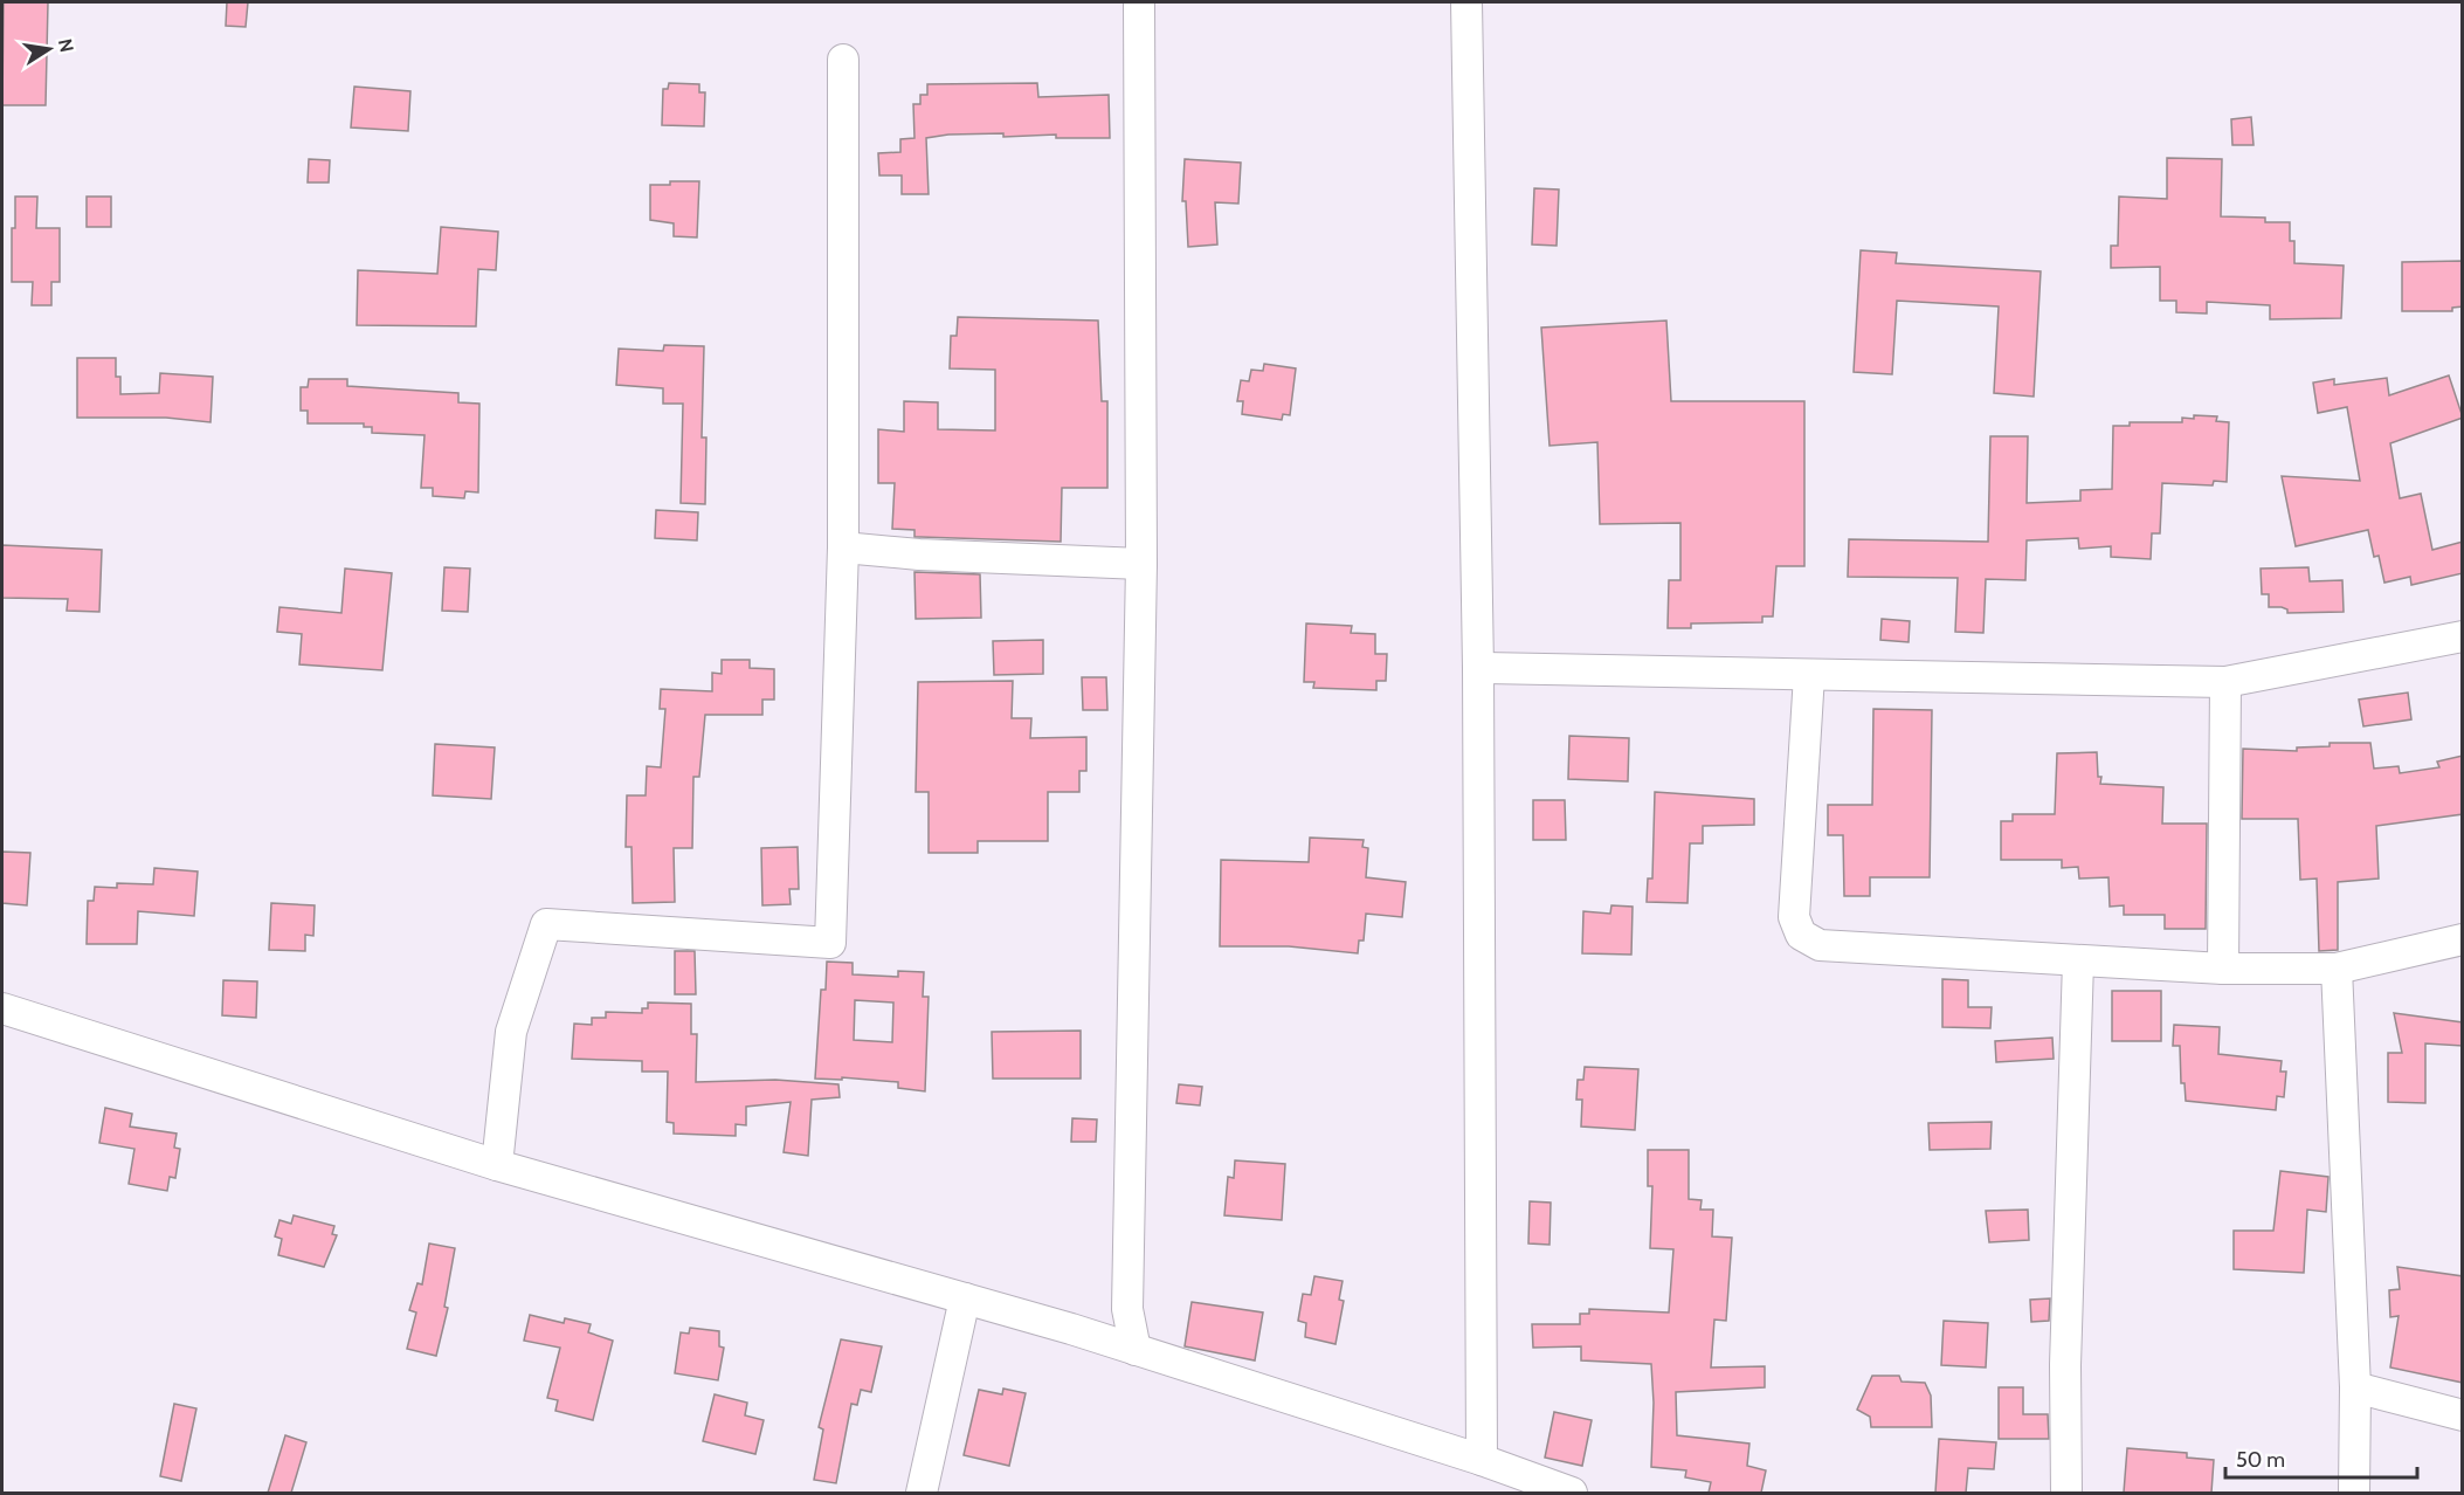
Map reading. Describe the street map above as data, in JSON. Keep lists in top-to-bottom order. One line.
{"scale_bar":"50 m","north":"right"}
